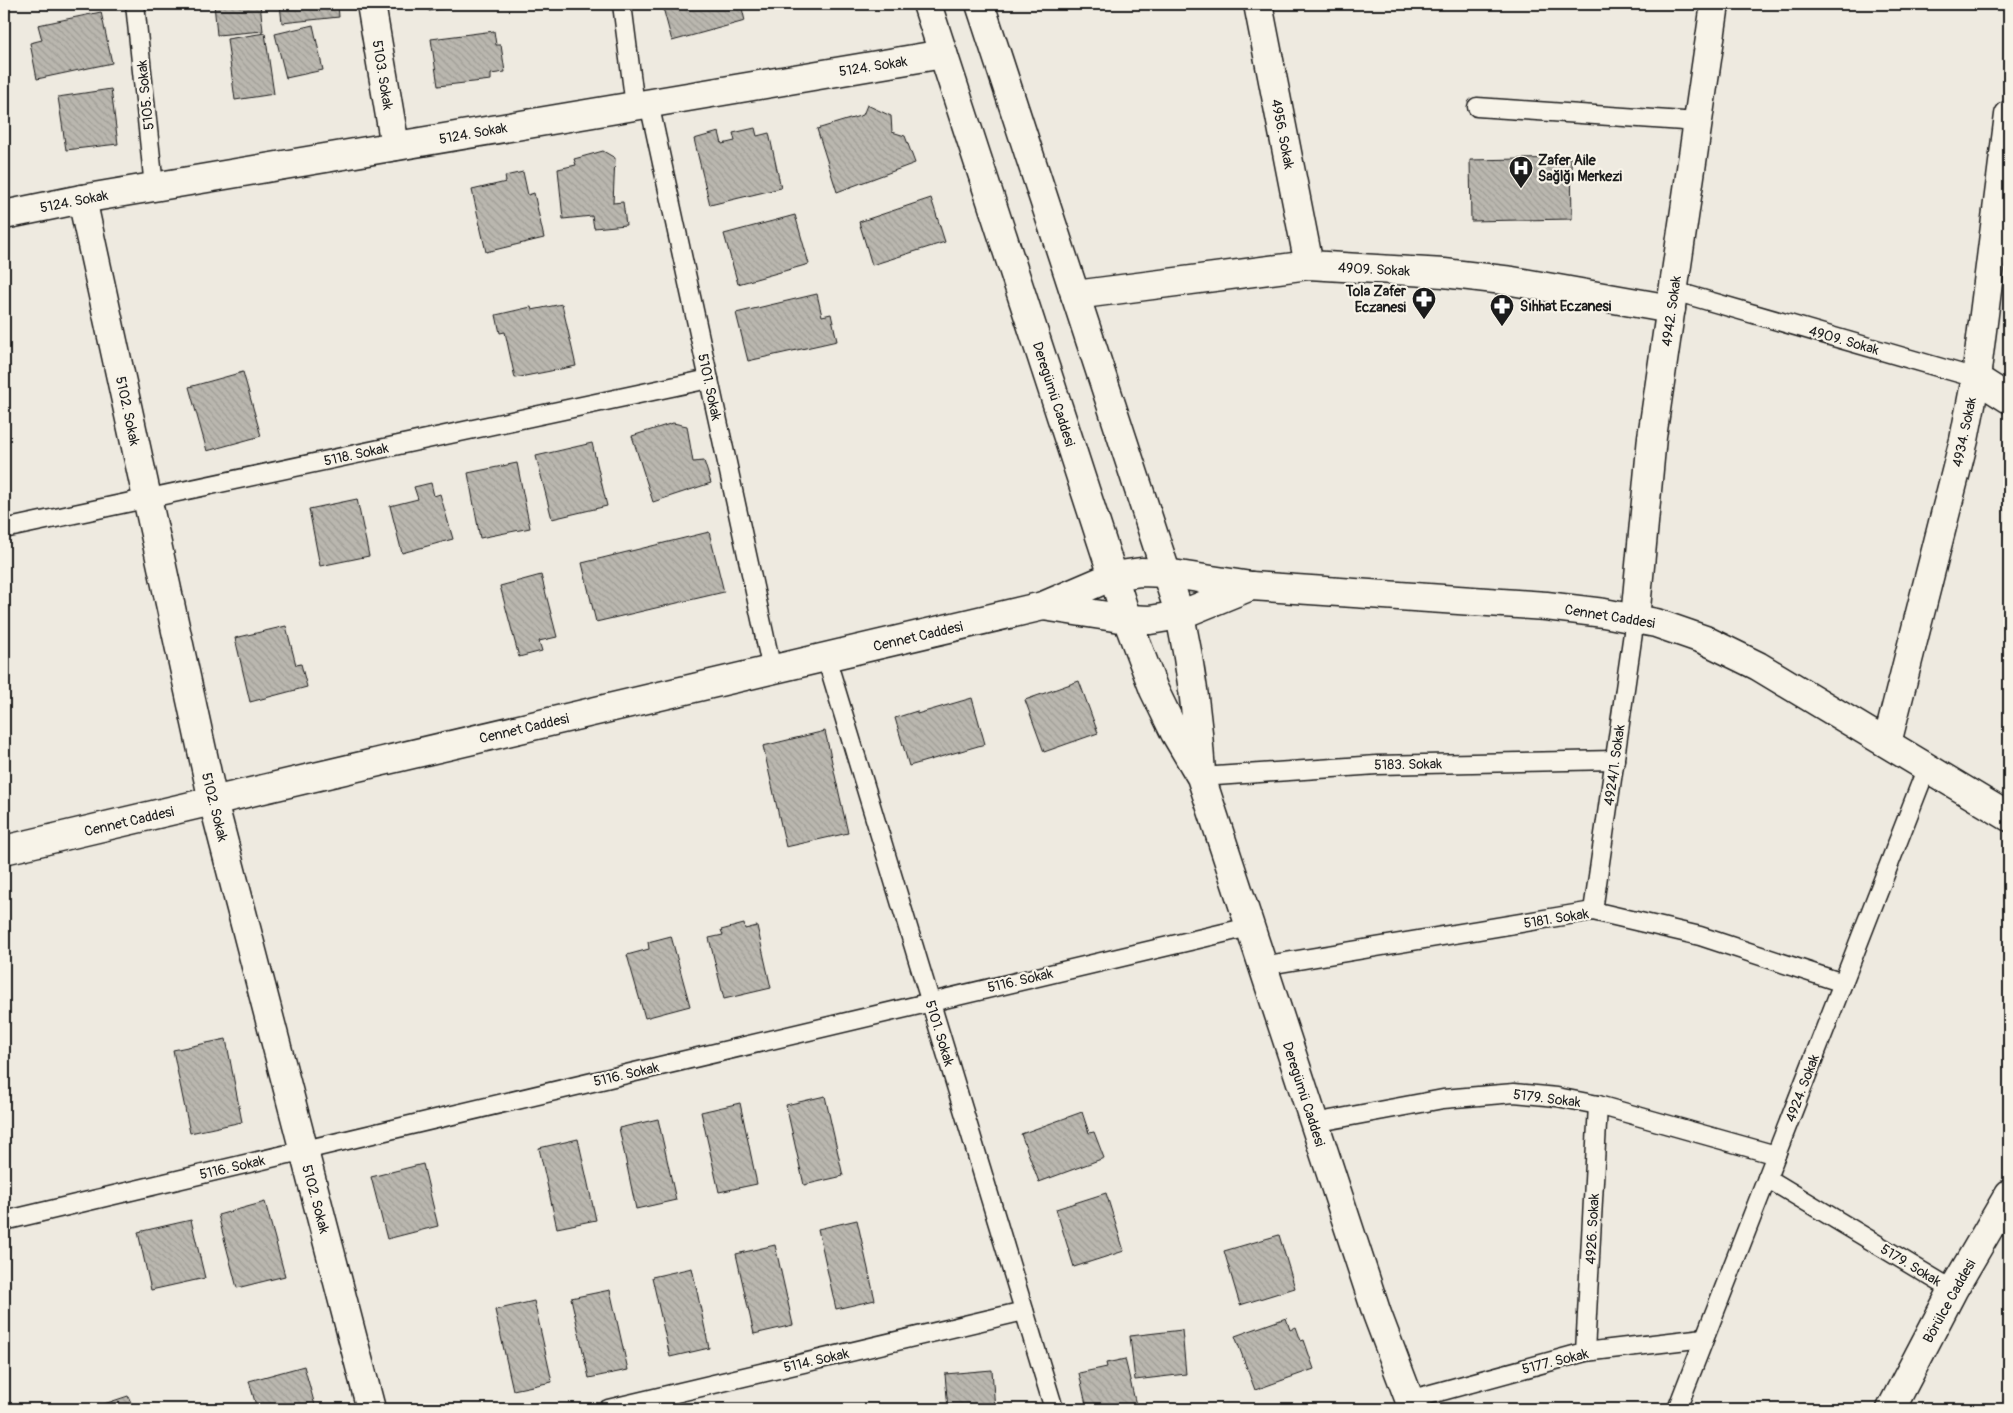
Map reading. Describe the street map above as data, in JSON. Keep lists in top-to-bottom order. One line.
{"streets":{"street":["5124. Sokak","5103. Sokak","4956. Sokak","4909. Sokak","4942. Sokak","Deregümü Caddesi","5102. Sokak","4934. Sokak","Cennet Caddesi","Börülce Caddesi"],"lane":["5105. Sokak","5101. Sokak","5118. Sokak","5183. Sokak","4924/1. Sokak","5181. Sokak","5116. Sokak","4924. Sokak","5179. Sokak","4926. Sokak","5114. Sokak","5177. Sokak"]},"crossings":[["5124. Sokak","5103. Sokak"],["5124. Sokak","5105. Sokak"],["5124. Sokak","5101. Sokak"],["5124. Sokak","Deregümü Caddesi"],["5124. Sokak","5102. Sokak"],["4956. Sokak","4909. Sokak"],["4909. Sokak","4942. Sokak"],["4909. Sokak","Deregümü Caddesi"],["4909. Sokak","4934. Sokak"],["4942. Sokak","Cennet Caddesi"],["4942. Sokak","4924/1. Sokak"],["5101. Sokak","5118. Sokak"],["5101. Sokak","Cennet Caddesi"],["5101. Sokak","5116. Sokak"],["5101. Sokak","5114. Sokak"],["Deregümü Caddesi","Cennet Caddesi"],["Deregümü Caddesi","5183. Sokak"],["Deregümü Caddesi","5181. Sokak"],["Deregümü Caddesi","5116. Sokak"],["Deregümü Caddesi","5179. Sokak"],["Deregümü Caddesi","5177. Sokak"],["5102. Sokak","5118. Sokak"],["5102. Sokak","Cennet Caddesi"],["5102. Sokak","5116. Sokak"],["4934. Sokak","Cennet Caddesi"],["Cennet Caddesi","4924/1. Sokak"],["Cennet Caddesi","4924. Sokak"],["5183. Sokak","4924/1. Sokak"],["4924/1. Sokak","5181. Sokak"],["5181. Sokak","4924. Sokak"],["4924. Sokak","5179. Sokak"],["4924. Sokak","5177. Sokak"],["5179. Sokak","4926. Sokak"],["5179. Sokak","Börülce Caddesi"],["4926. Sokak","5177. Sokak"]],"places":{"hospital":["Zafer Aile Sağlğı Merkezi"],"pharmacy":["Tola Zafer Eczanesi","Sıhhat Eczanesi"]}}
